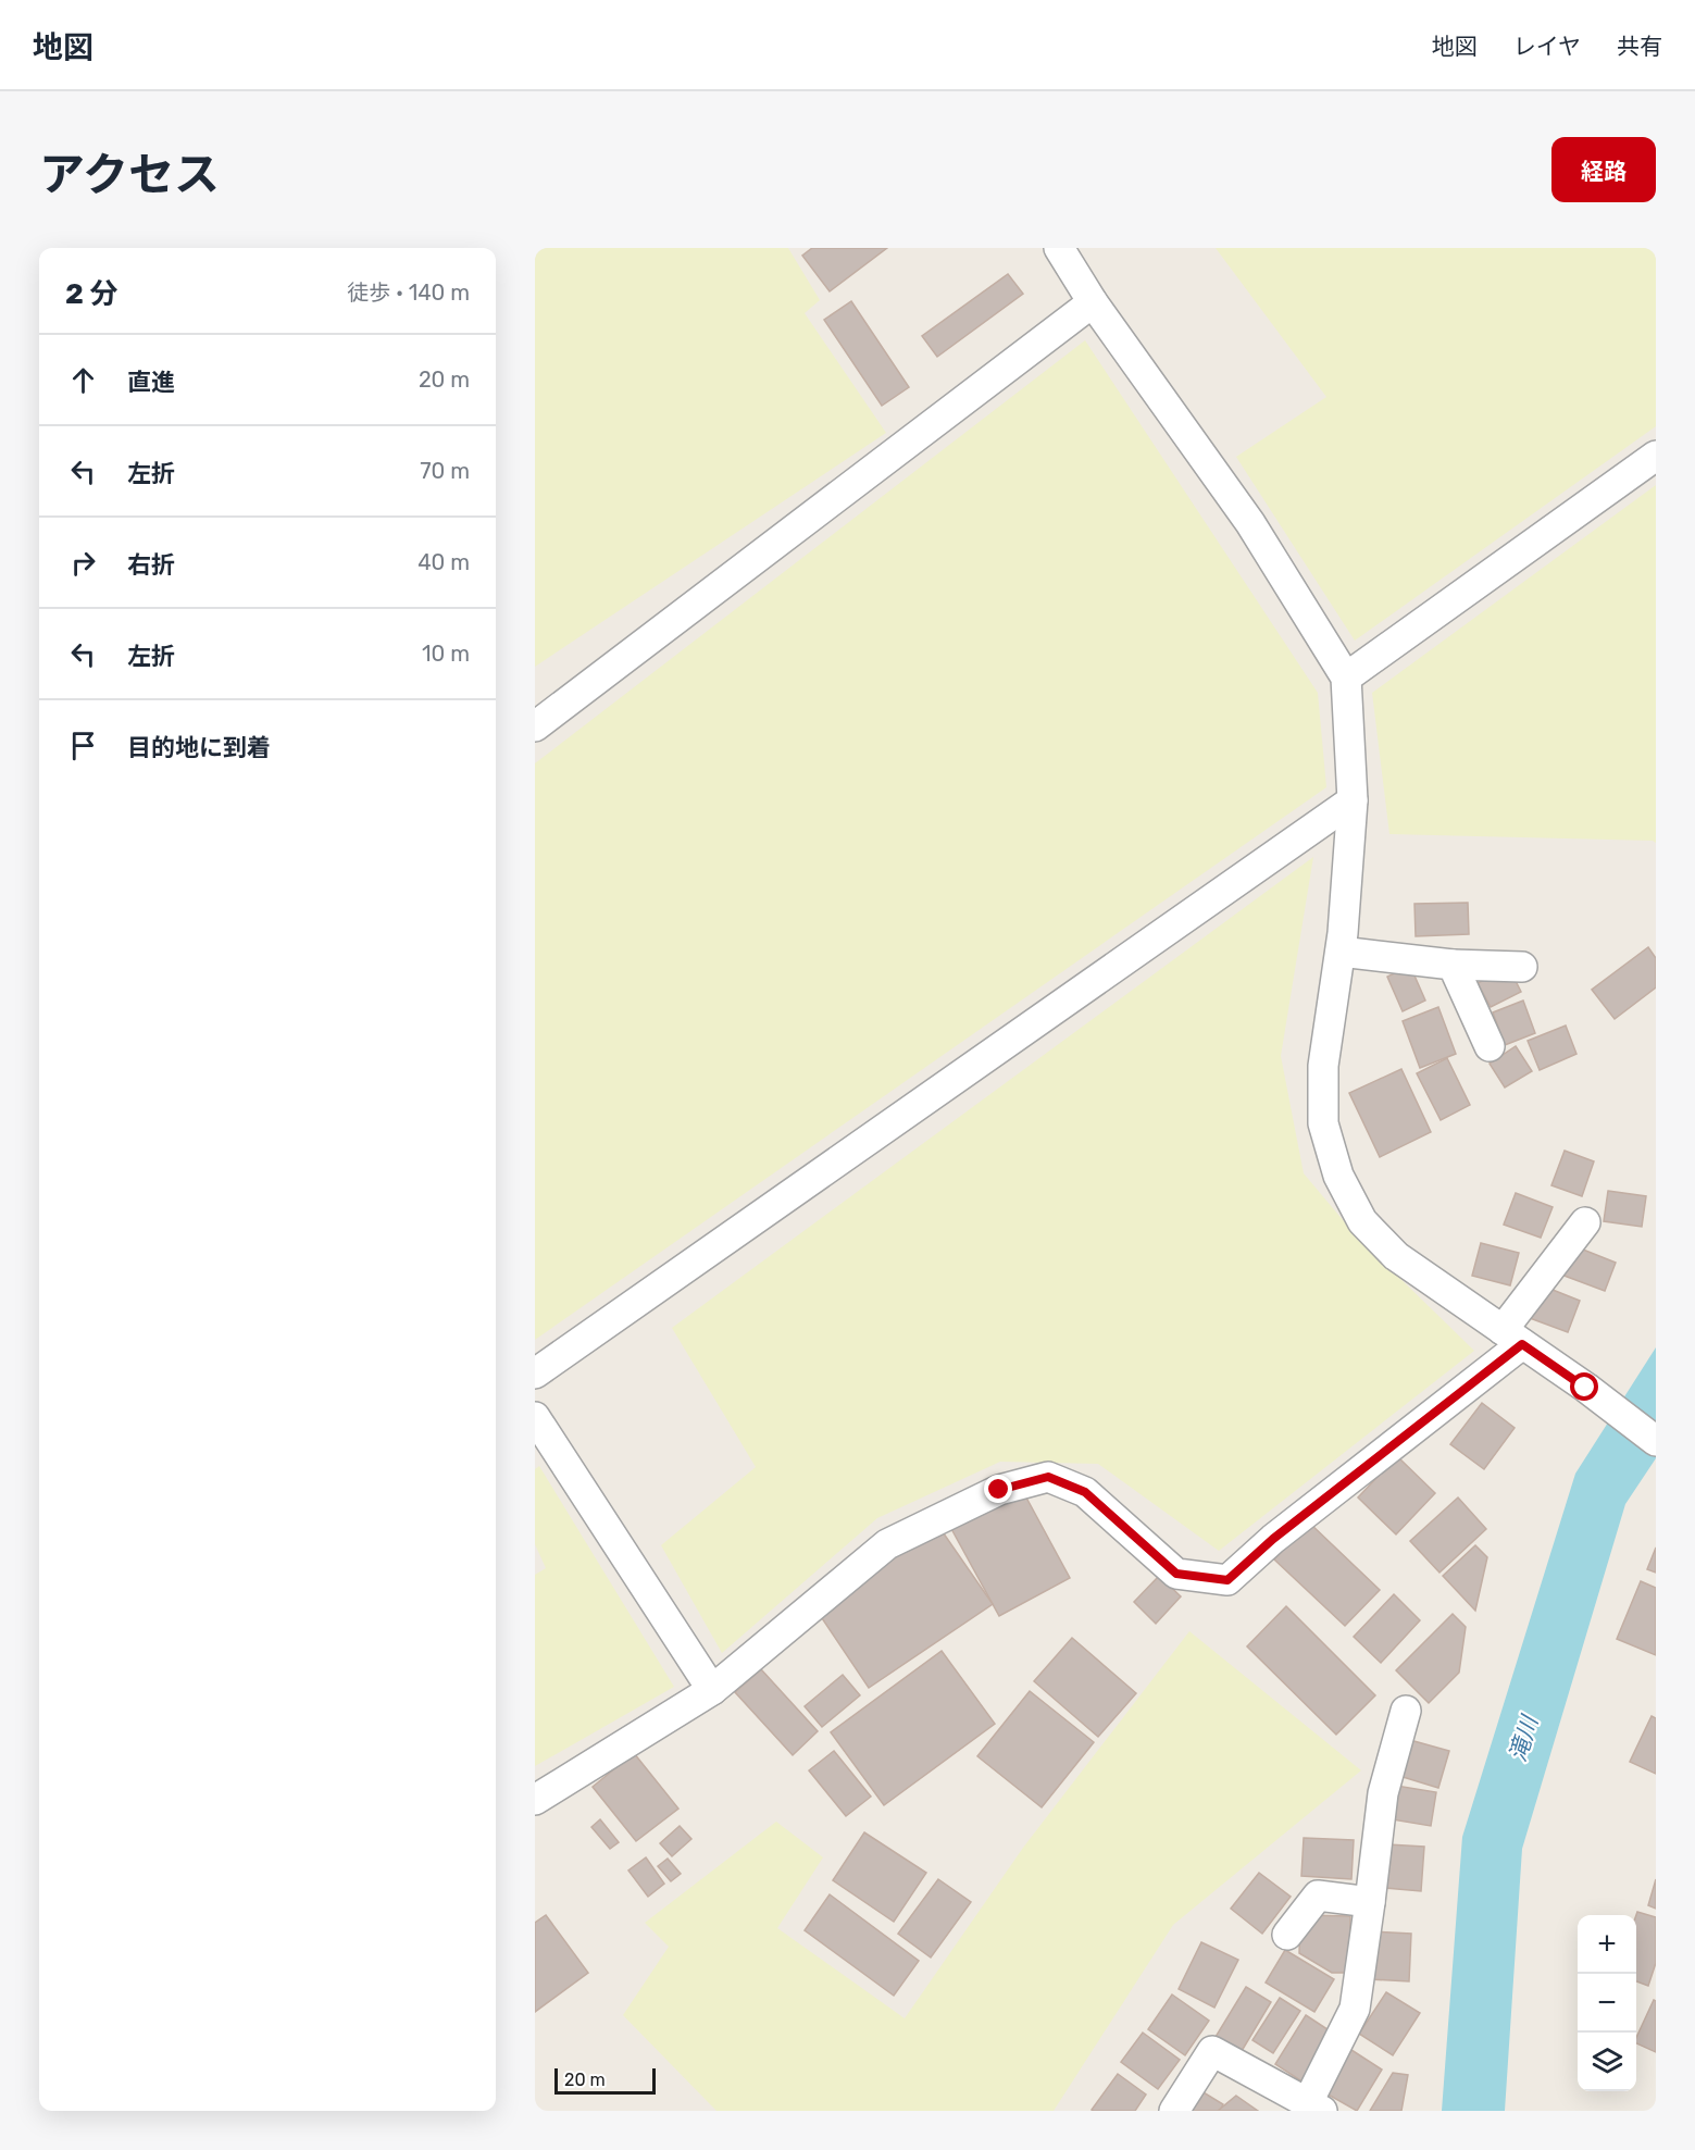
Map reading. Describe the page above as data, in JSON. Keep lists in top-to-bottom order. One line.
{"water":["滝川"],"scale_bar":"20 m","page":{"header":"地図","nav":["地図","レイヤ","共有"],"title":"アクセス","buttons":"経路","heading":["2 分","徒歩 · 140 m"],"list":[["直進","20 m"],["左折","70 m"],["右折","40 m"],["左折","10 m"],"目的地に到着"],"map_buttons":["+","−"],"scale":"20 m"}}
